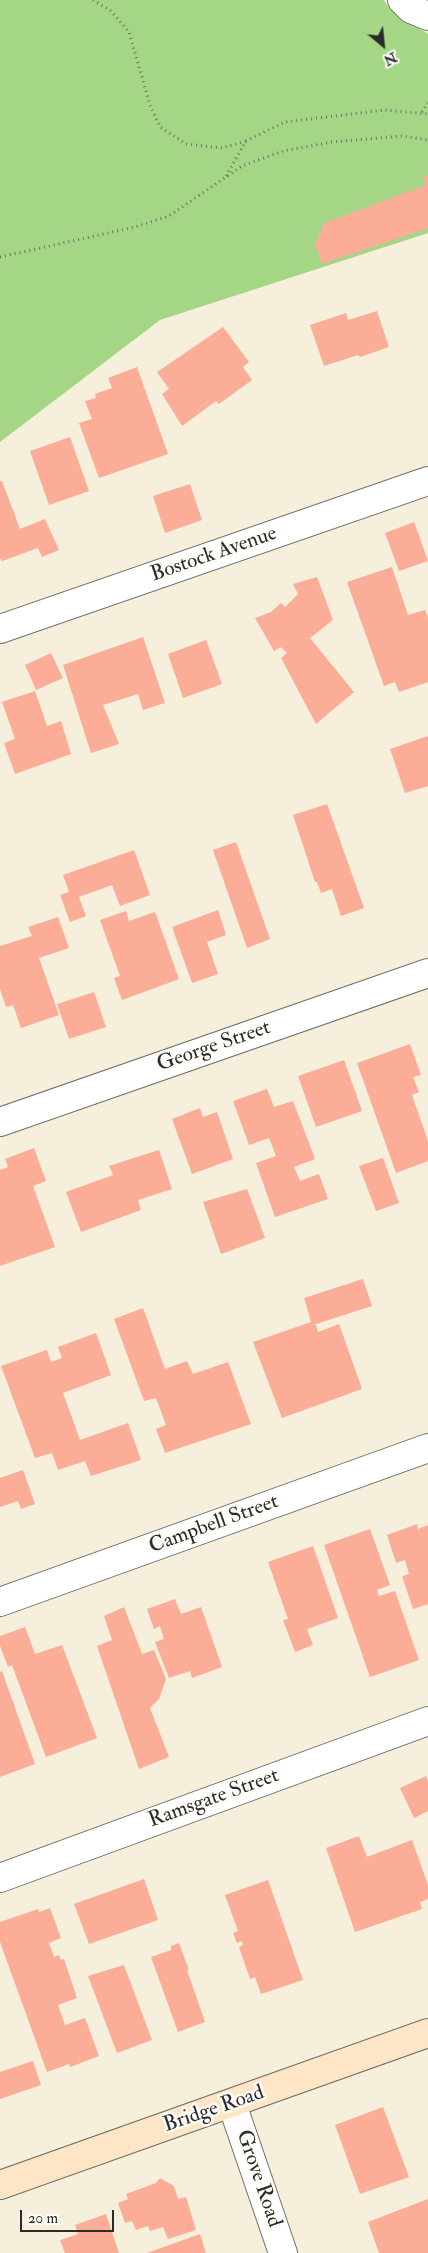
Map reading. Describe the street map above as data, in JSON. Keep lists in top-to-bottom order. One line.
{"streets":{"main road":["Bridge Road"],"street":["Bostock Avenue","George Street","Campbell Street","Ramsgate Street","Grove Road"]},"crossings":[["Bridge Road","Grove Road"]],"scale_bar":"20 m","north":"bottom right"}
